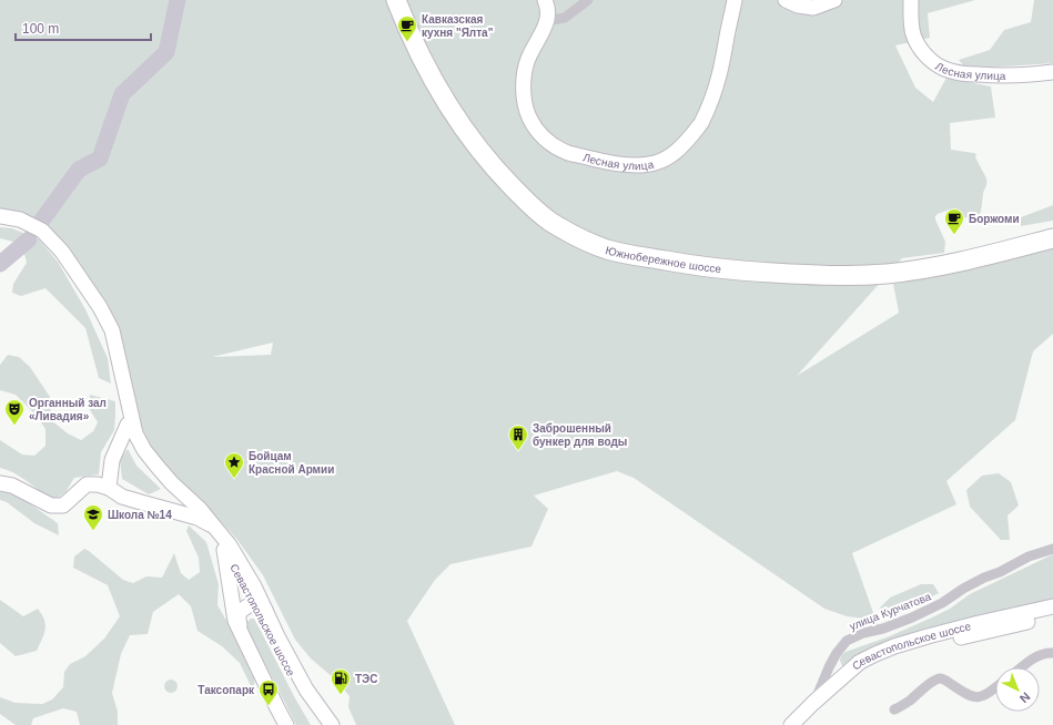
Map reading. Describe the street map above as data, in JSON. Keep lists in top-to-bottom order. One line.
{"streets":{"highway":["Южнобережное шоссе"],"main road":["Лесная улица","Севастопольское шоссе"],"street":["улица Курчатова"]},"crossings":[["улица Курчатова","Севастопольское шоссе"]],"places":{"cafe":["Кавказская кухня \"Ялта\"","Боржоми"],"theatre":["Органный зал «Ливадия»"],"building":["Заброшенный бункер для воды"],"place":["Бойцам Красной Армии"],"school or university":["Школа №14"],"fuel station":["ТЭС"],"bus stop":["Таксопарк"]},"scale_bar":"100 m","north":"bottom right"}
